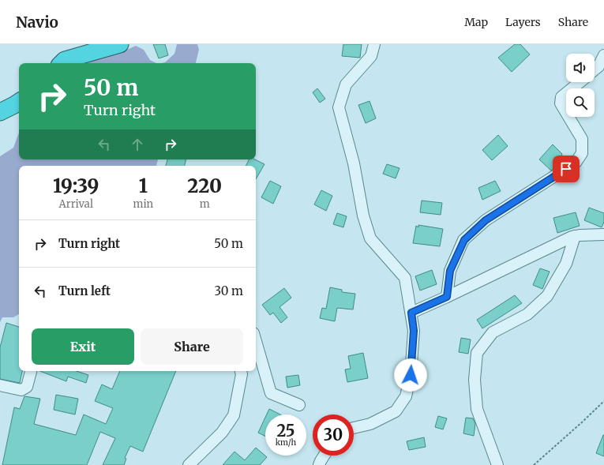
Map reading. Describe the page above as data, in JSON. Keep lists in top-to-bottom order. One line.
{"page":{"header":"Navio","nav":["Map","Layers","Share"],"turn":["50 m","Turn right"],"eta":["19:39","Arrival","1","min","220","m"],"list":[{"name":"Turn right","value":"50 m"},{"name":"Turn left","value":"30 m"}],"buttons":["Exit","Share"],"speed":"25 km/h","limit":"30"}}
